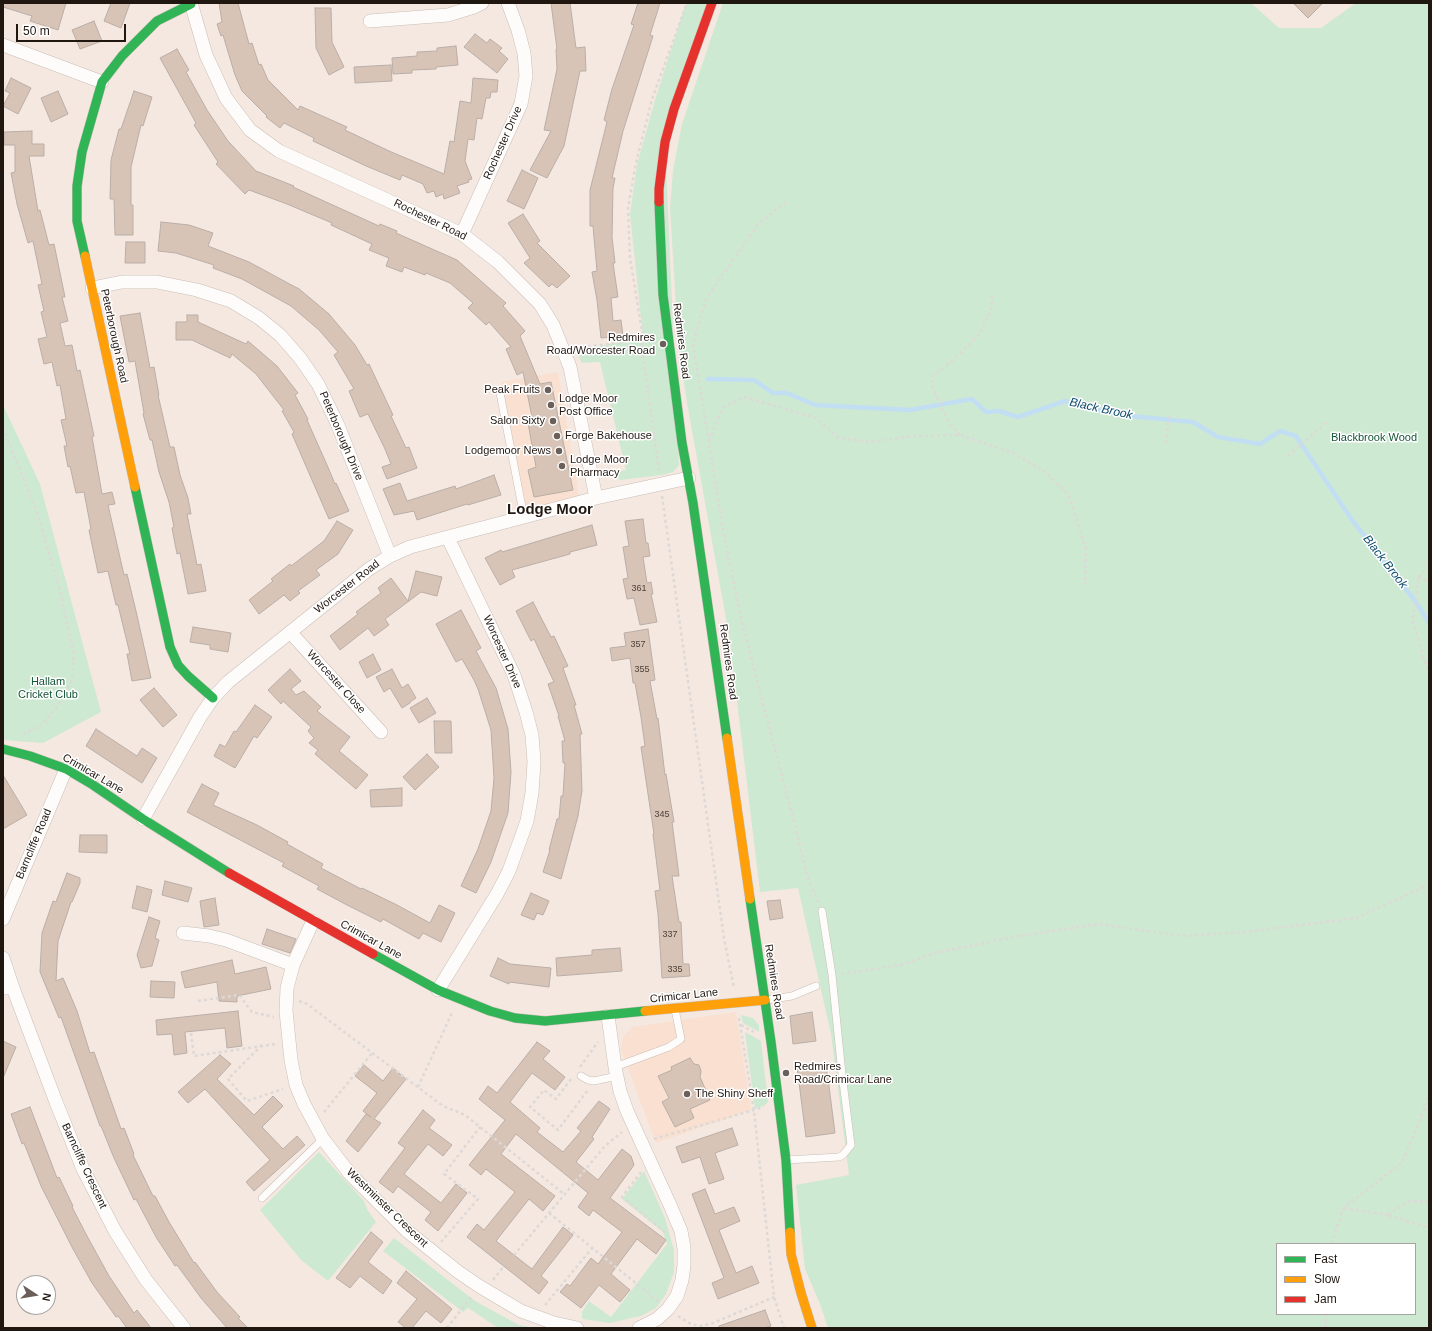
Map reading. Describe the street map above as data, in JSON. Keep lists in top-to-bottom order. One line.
{"streets":{"street":["Rochester Drive","Rochester Road","Peterborough Road","Redmires Road","Peterborough Drive","Worcester Road","Worcester Drive","Worcester Close","Crimicar Lane","Barncliffe Road","Barncliffe Crescent","Westminster Crescent"]},"crossings":[["Rochester Drive","Rochester Road"],["Rochester Road","Peterborough Road"],["Rochester Road","Worcester Road"],["Peterborough Road","Peterborough Drive"],["Peterborough Road","Worcester Road"],["Redmires Road","Worcester Road"],["Redmires Road","Crimicar Lane"],["Peterborough Drive","Worcester Road"],["Worcester Road","Worcester Drive"],["Worcester Road","Worcester Close"],["Worcester Road","Crimicar Lane"],["Worcester Drive","Crimicar Lane"],["Crimicar Lane","Barncliffe Road"],["Crimicar Lane","Westminster Crescent"]],"districts":["Lodge Moor"],"water":["Black Brook"],"parks":["Blackbrook Wood","Hallam Cricket Club"],"places":["Redmires Road/Worcester Road","Peak Fruits","Lodge Moor Post Office","Salon Sixty","Forge Bakehouse","Lodgemoor News","Lodge Moor Pharmacy","Redmires Road/Crimicar Lane","The Shiny Sheff"],"house_numbers":["361","357","355","345","337","335"],"legend":["Fast","Slow","Jam"],"scale_bar":"50 m","north":"right"}
